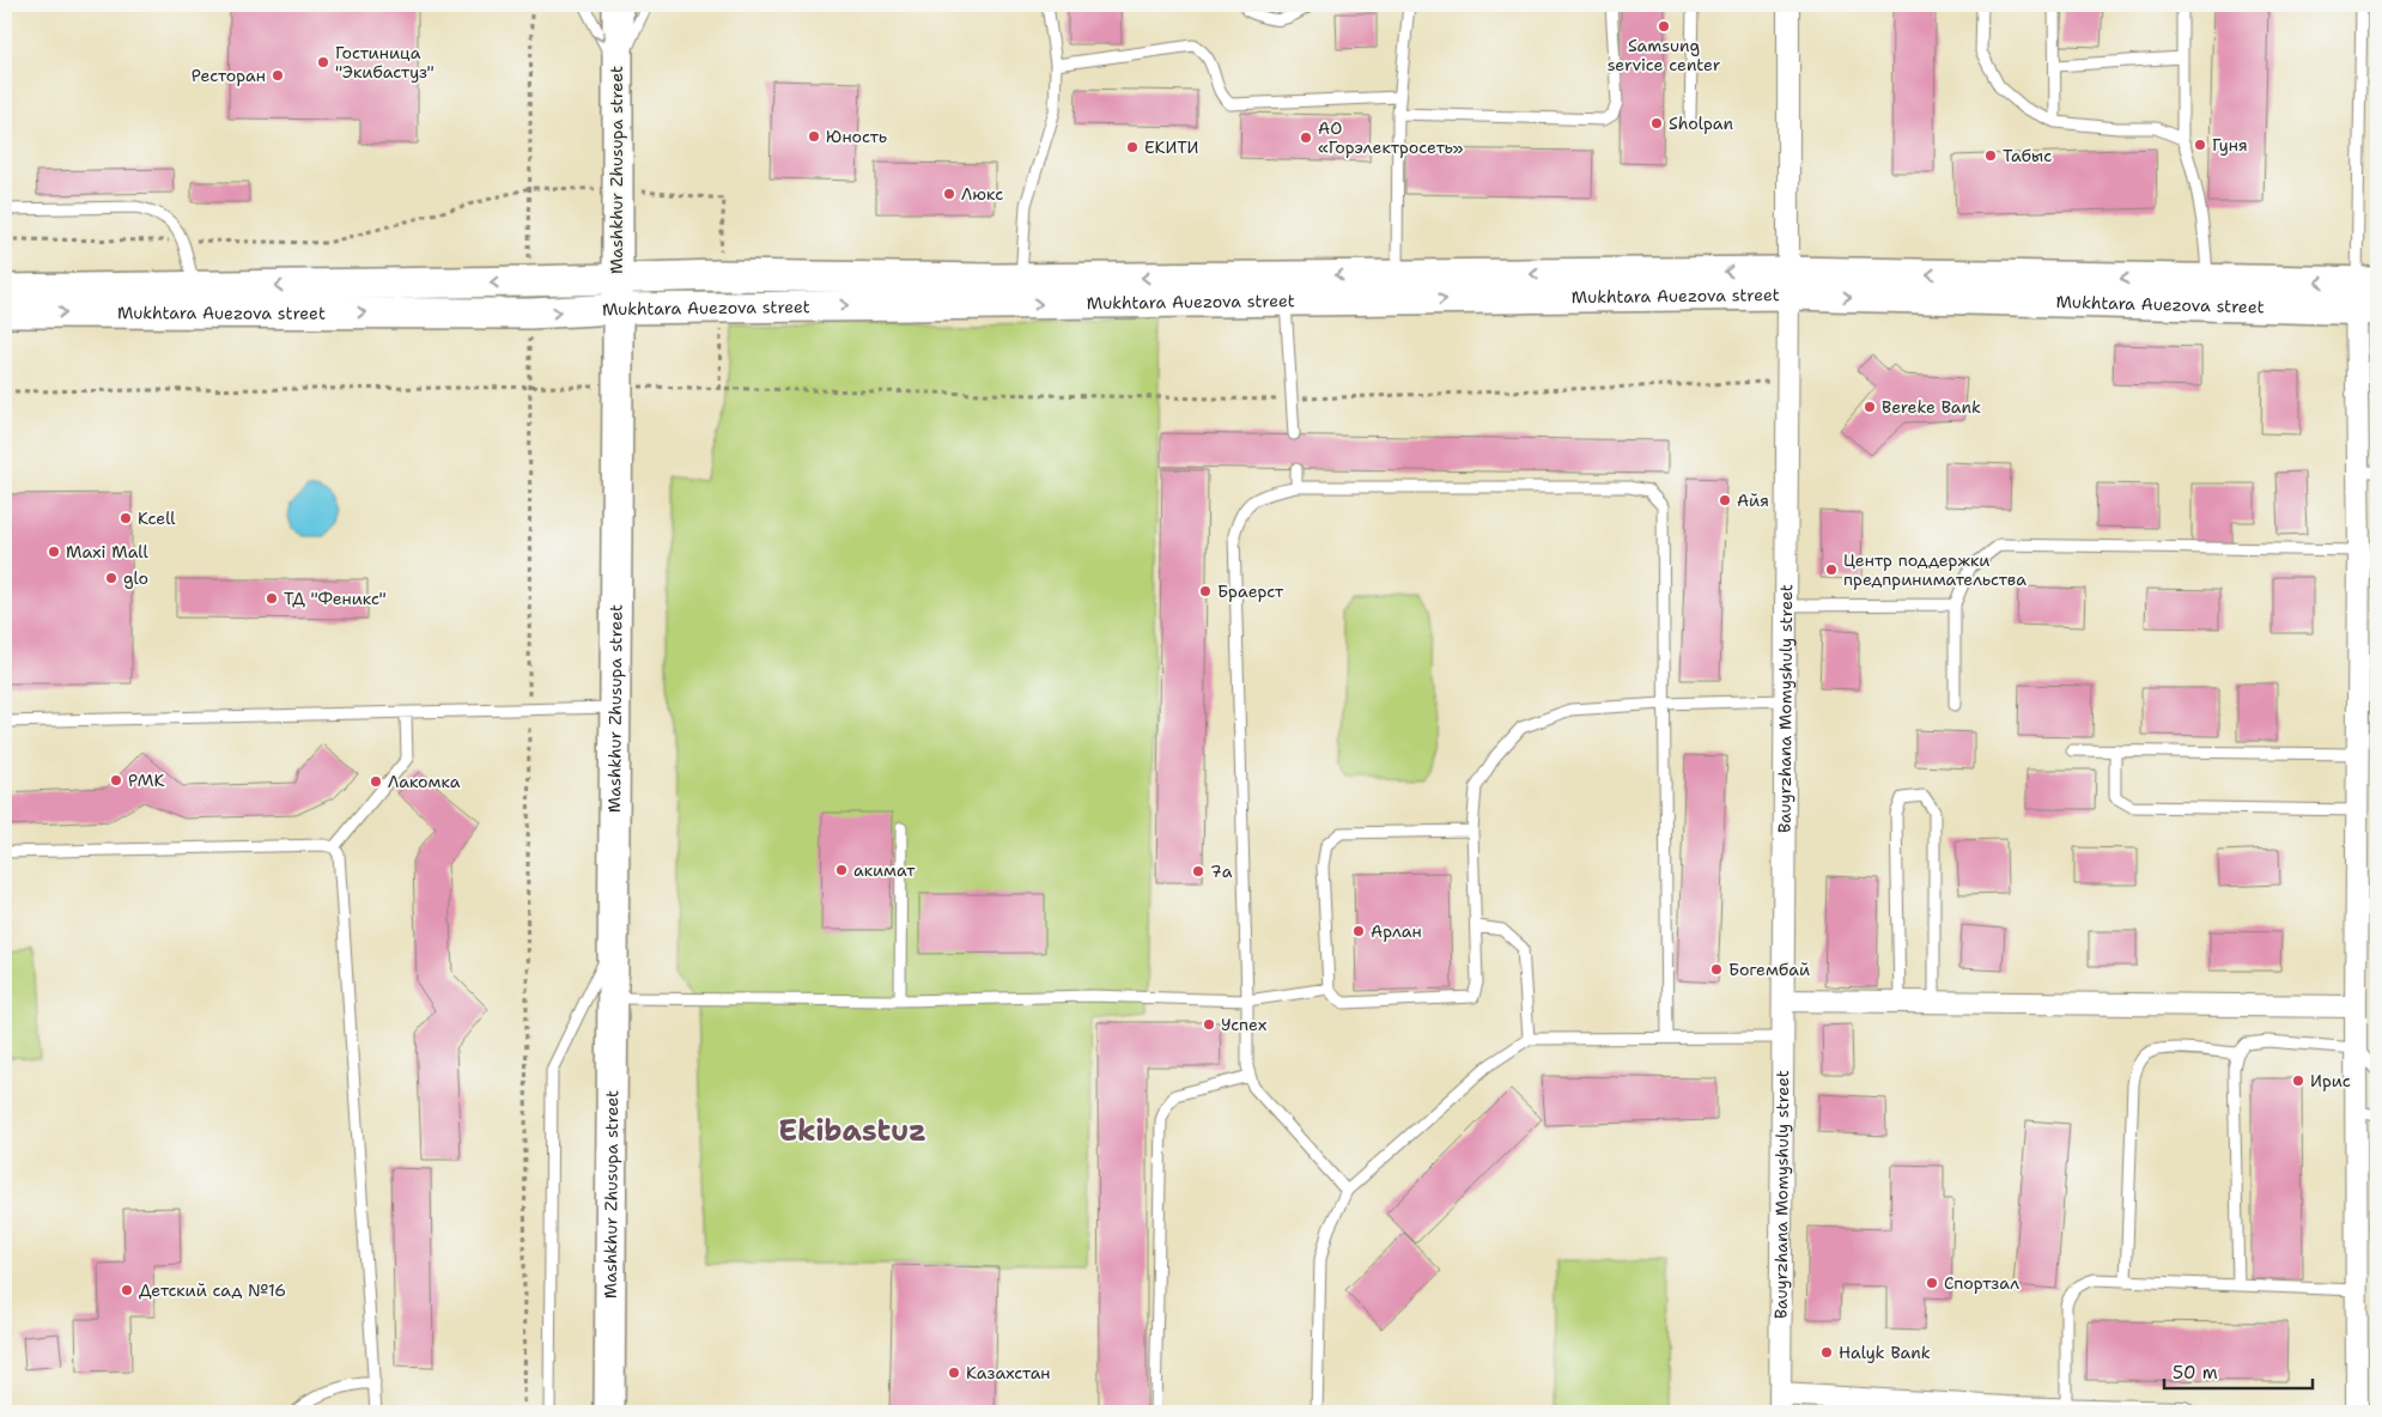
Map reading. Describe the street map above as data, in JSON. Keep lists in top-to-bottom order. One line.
{"streets":{"street":["Mashkhur Zhusupa street","Mukhtara Auezova street","Bauyrzhana Momyshuly street"]},"crossings":[["Mashkhur Zhusupa street","Mukhtara Auezova street"],["Mukhtara Auezova street","Bauyrzhana Momyshuly street"]],"districts":["Ekibastuz"],"places":["Samsung service center","Гостиница \"Экибастуз\"","Ресторан","Sholpan","Юность","АО «Горэлектросеть»","Гуня","ЕКИТИ","Табыс","Люкс","Bereke Bank","Айя","Kcell","Maxi Mall","Центр поддержки предпринимательства","glo","Браерст","ТД \"Феникс\"","РМК","Лакомка","акимат","7а","Арлан","Богембай","Успех","Ирис","Спортзал","Детский сад №16","Halyk Bank","Казахстан"],"scale_bar":"50 m"}
